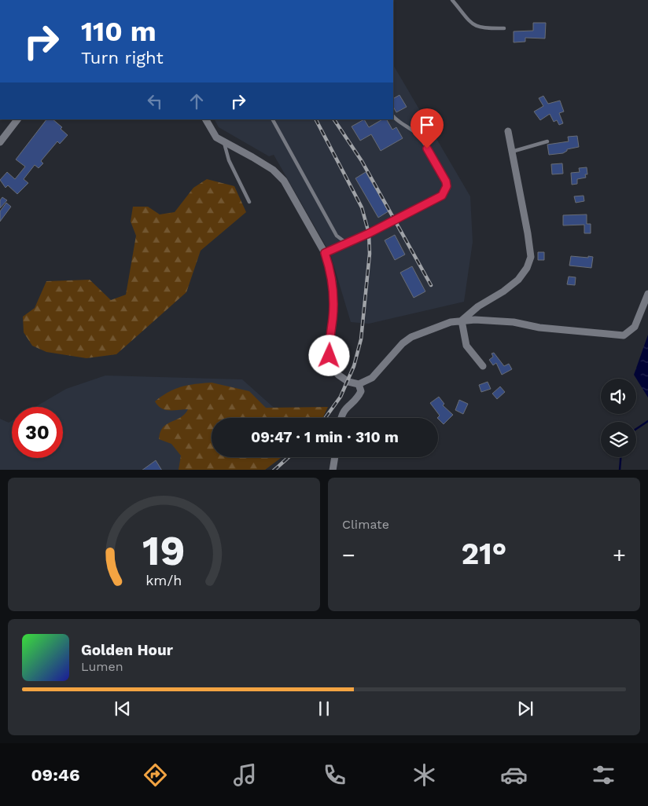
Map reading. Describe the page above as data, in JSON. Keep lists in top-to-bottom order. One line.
{"page":{"turn":["110 m","Turn right"],"limit":"30","trip":"09:47 · 1 min · 310 m","tile":"Climate","heat":["−","21°","+"],"song":["Golden Hour","Lumen"],"tabs":"09:46","gauge":["19","km/h"]}}
